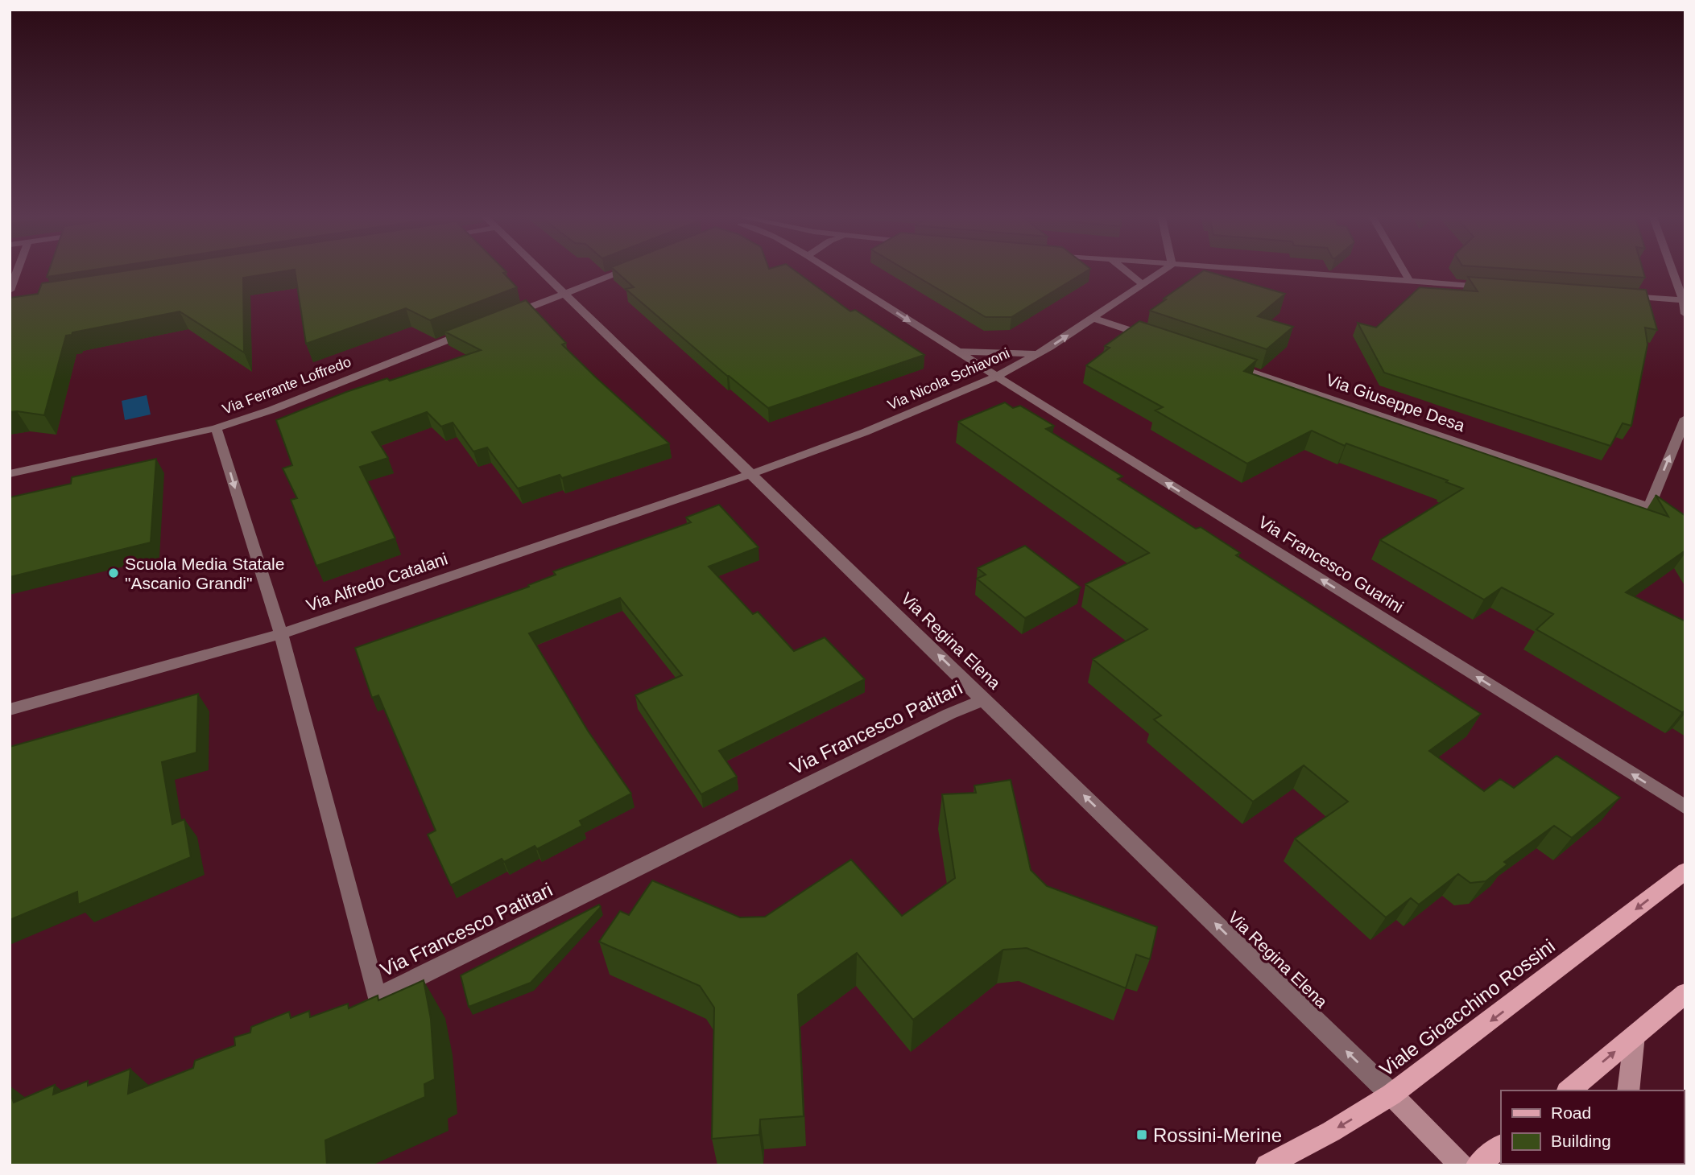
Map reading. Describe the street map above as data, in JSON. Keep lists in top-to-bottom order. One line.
{"streets":{"main road":["Viale Gioacchino Rossini"],"street":["Via Nicola Schiavoni","Via Ferrante Loffredo","Via Giuseppe Desa","Via Francesco Guarini","Via Alfredo Catalani","Via Regina Elena","Via Francesco Patitari"]},"crossings":[["Via Nicola Schiavoni","Via Francesco Guarini"],["Via Nicola Schiavoni","Via Alfredo Catalani"],["Via Nicola Schiavoni","Via Regina Elena"],["Via Ferrante Loffredo","Via Francesco Patitari"],["Via Alfredo Catalani","Via Regina Elena"],["Via Alfredo Catalani","Via Francesco Patitari"],["Via Regina Elena","Via Francesco Patitari"],["Via Regina Elena","Viale Gioacchino Rossini"]],"one_way":["Via Regina Elena"],"places":{"other":["Scuola Media Statale \"Ascanio Grandi\""],"transit":["Rossini-Merine"]},"legend":["Road","Building"]}
